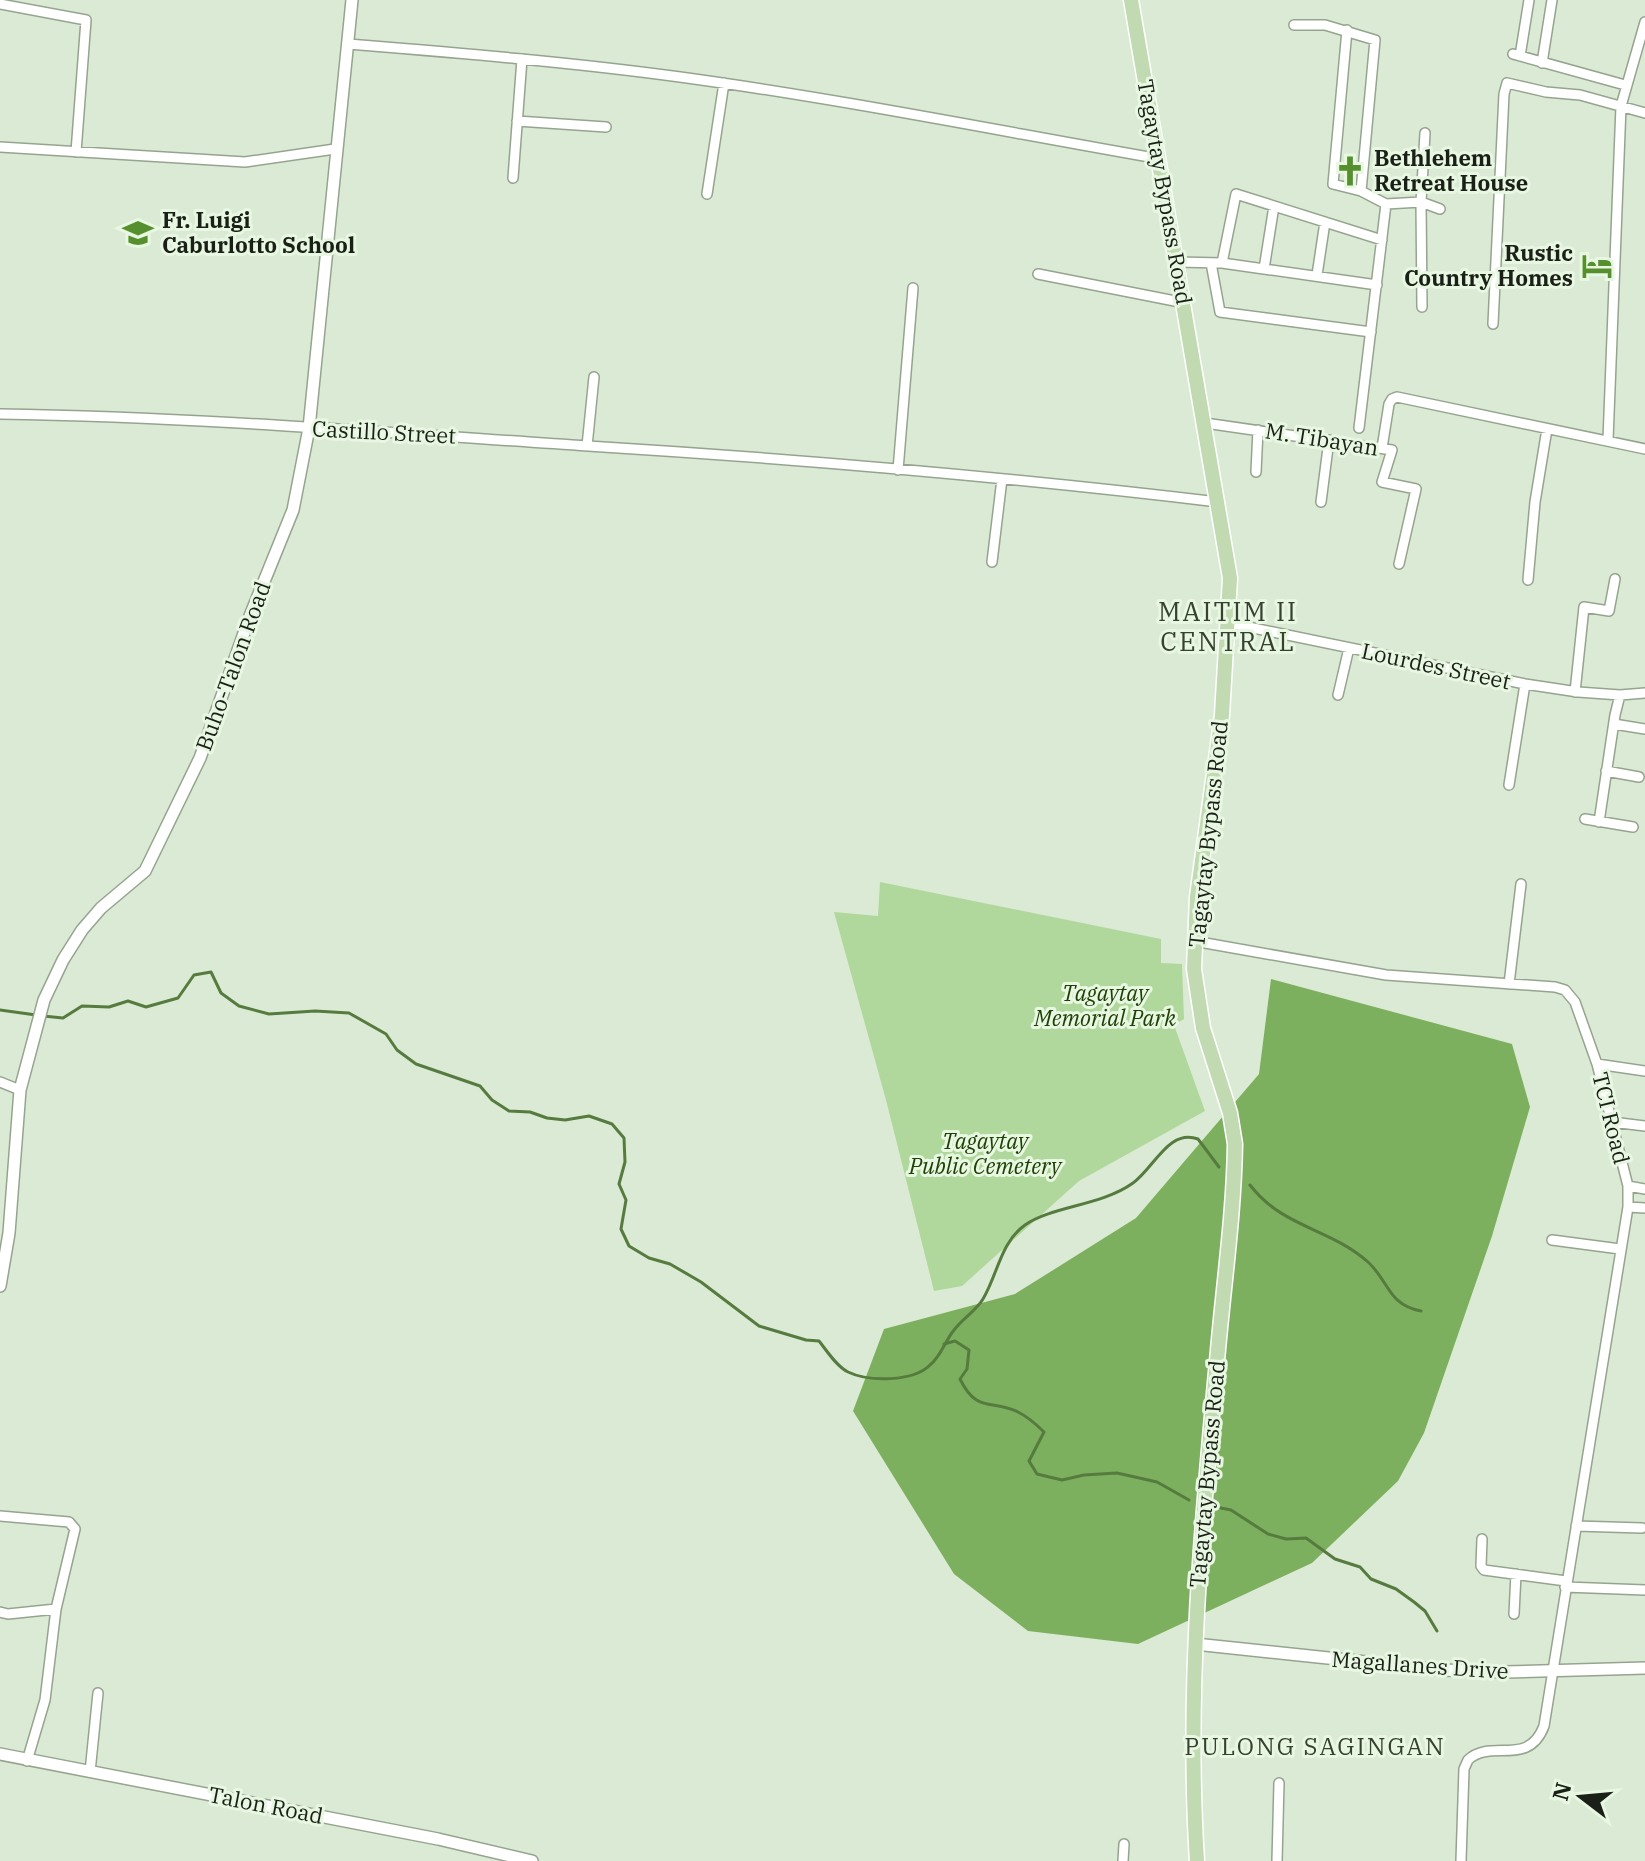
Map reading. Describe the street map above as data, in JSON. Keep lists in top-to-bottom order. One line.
{"streets":{"main road":["Tagaytay Bypass Road"],"street":["Castillo Street","M. Tibayan","Buho-Talon Road","Lourdes Street","TCI Road","Magallanes Drive","Talon Road"]},"crossings":[["Tagaytay Bypass Road","Castillo Street"],["Tagaytay Bypass Road","M. Tibayan"],["Tagaytay Bypass Road","Lourdes Street"],["Tagaytay Bypass Road","TCI Road"],["Tagaytay Bypass Road","Magallanes Drive"],["Castillo Street","Buho-Talon Road"],["TCI Road","Magallanes Drive"]],"districts":["MAITIM II CENTRAL","PULONG SAGINGAN"],"parks":["Tagaytay Memorial Park","Tagaytay Public Cemetery"],"places":{"church":["Bethlehem Retreat House"],"school or university":["Fr. Luigi Caburlotto School"],"hotel":["Rustic Country Homes"]},"north":"left"}
